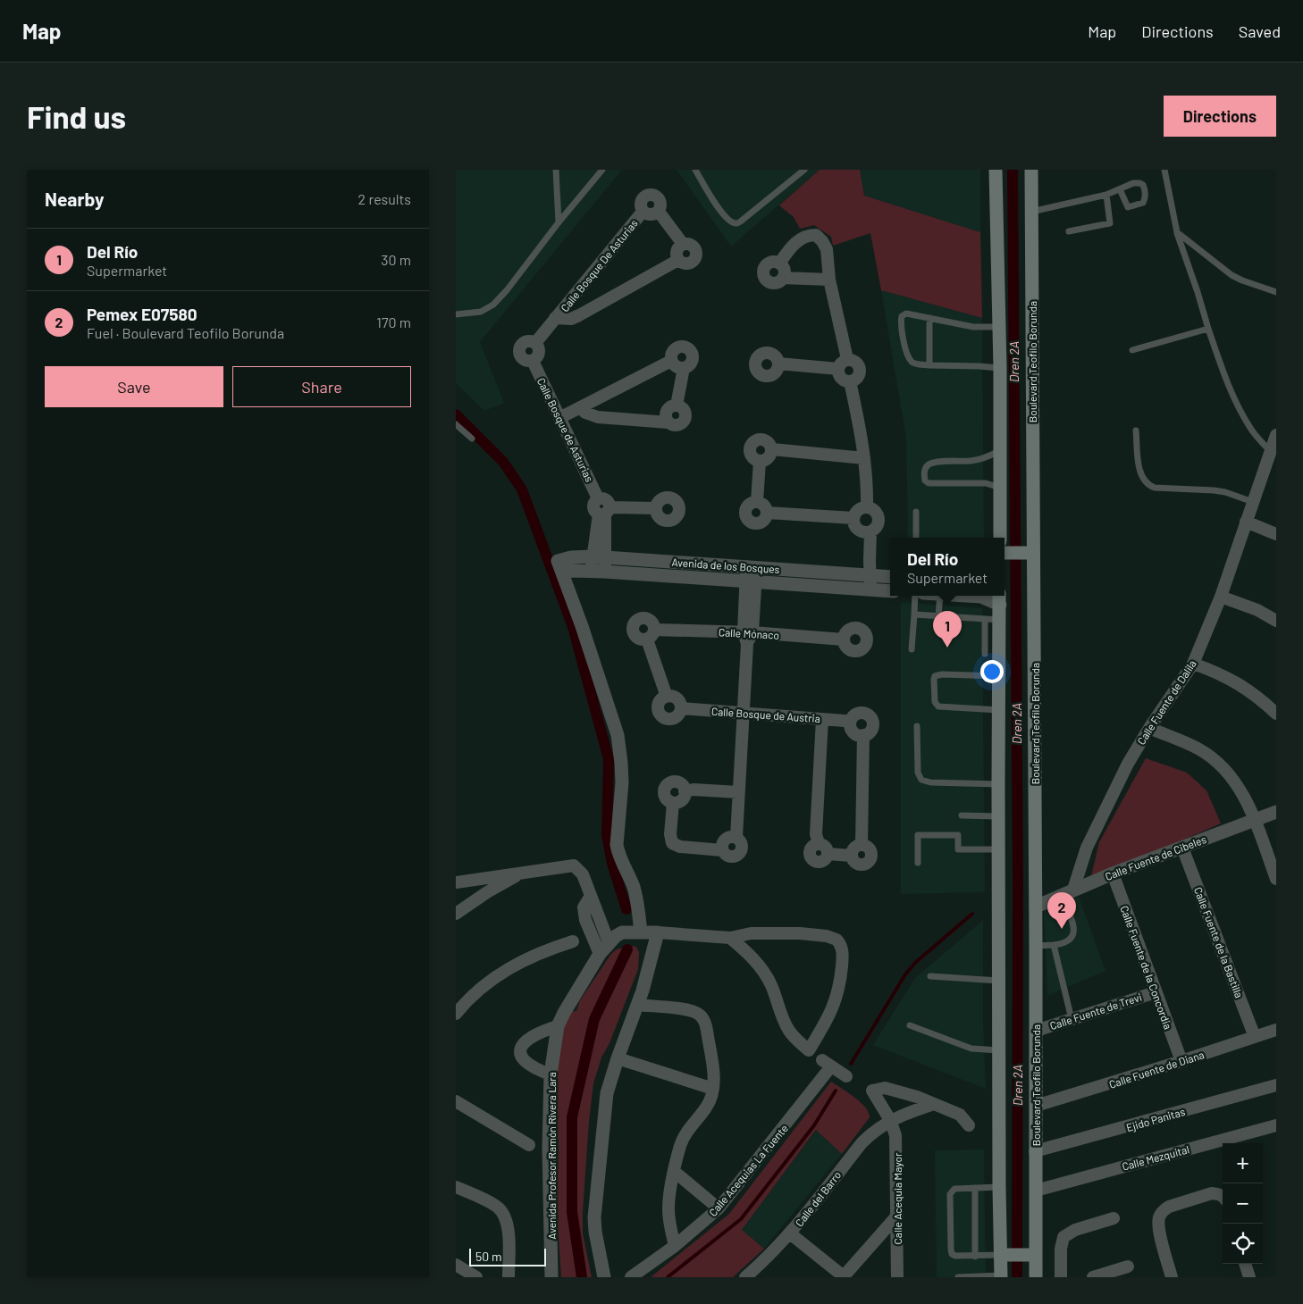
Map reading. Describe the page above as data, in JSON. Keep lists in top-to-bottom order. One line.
{"streets":{"main road":["Boulevard Teofilo Borunda"],"street":["Calle Bosque De Asturias","Calle Bosque de Asturias","Avenida de los Bosques","Calle Mónaco","Calle Fuente de Dalila","Calle Bosque de Austria","Calle Fuente de Cibeles","Calle Fuente de la Bastilla","Calle Fuente de la Concordia","Calle Fuente de Trevi","Calle Fuente de Diana","Ejido Panitas","Avenida Profesor Ramón Rivera Lara","Calle Mezquital","Calle Acequias La Fuente","Calle del Barro","Calle Acequia Mayor"]},"crossings":[["Calle Bosque De Asturias","Calle Bosque de Asturias"],["Boulevard Teofilo Borunda","Calle Fuente de Cibeles"],["Boulevard Teofilo Borunda","Calle Fuente de Trevi"],["Boulevard Teofilo Borunda","Calle Fuente de Diana"],["Boulevard Teofilo Borunda","Ejido Panitas"],["Boulevard Teofilo Borunda","Calle Mezquital"],["Calle Mónaco","Calle Bosque de Austria"],["Calle Fuente de Dalila","Calle Fuente de Cibeles"],["Calle Fuente de Cibeles","Calle Fuente de la Bastilla"],["Calle Fuente de Cibeles","Calle Fuente de la Concordia"],["Calle Fuente de la Bastilla","Calle Fuente de Diana"],["Calle Fuente de la Concordia","Calle Fuente de Trevi"],["Calle Fuente de la Concordia","Calle Fuente de Diana"],["Calle del Barro","Calle Acequia Mayor"]],"water":["Dren 2A"],"scale_bar":"50 m","page":{"header":"Map","nav":["Map","Directions","Saved"],"buttons":["Directions",["Save","Share"]],"title":"Find us","heading":["Nearby","2 results"],"list":[{"mark":"1","name":"Del Río","note":"Supermarket","value":"30 m"},{"mark":"2","name":"Pemex E07580","note":"Fuel · Boulevard Teofilo Borunda","value":"170 m"}],"popup":["Del Río","Supermarket"],"pins":["1","2"],"map_buttons":["+","−"],"scale":"50 m"}}
